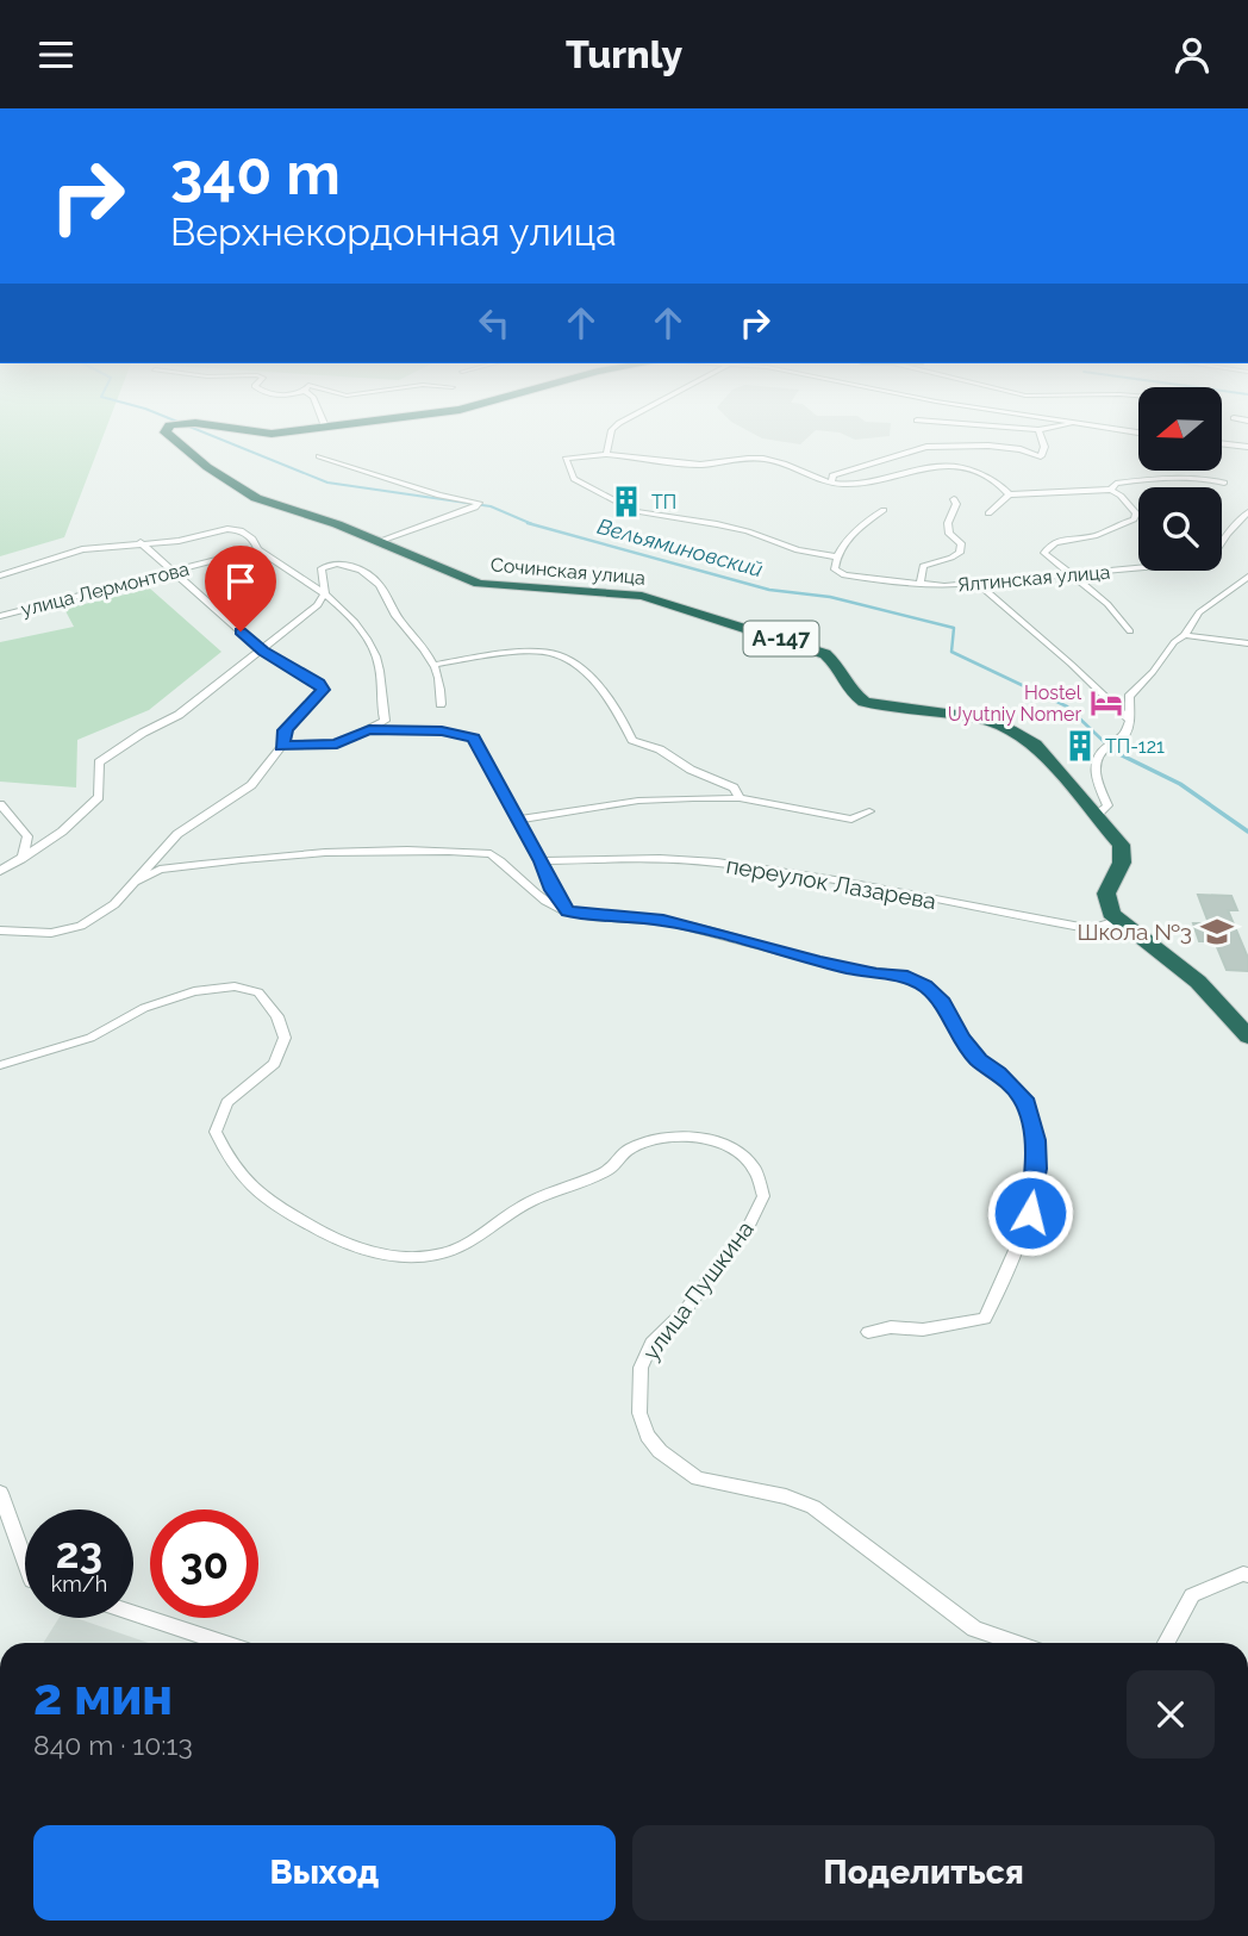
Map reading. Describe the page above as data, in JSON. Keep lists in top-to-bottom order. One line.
{"streets":{"highway":["Сочинская улица","А-147"],"street":["Ялтинская улица","улица Лермонтова","переулок Лазарева","улица Пушкина"]},"crossings":[["Сочинская улица","переулок Лазарева"]],"water":["Вельяминовский"],"places":{"building":["ТП","ТП-121"],"hotel":["Hostel Uyutniy Nomer"],"school or university":["Школа №3"]},"north":"left","page":{"header":"Turnly","turn":["340 m","Верхнекордонная улица"],"speed":"23 km/h","limit":"30","heading":["2 мин","840 m · 10:13"],"buttons":["Выход","Поделиться"]}}
